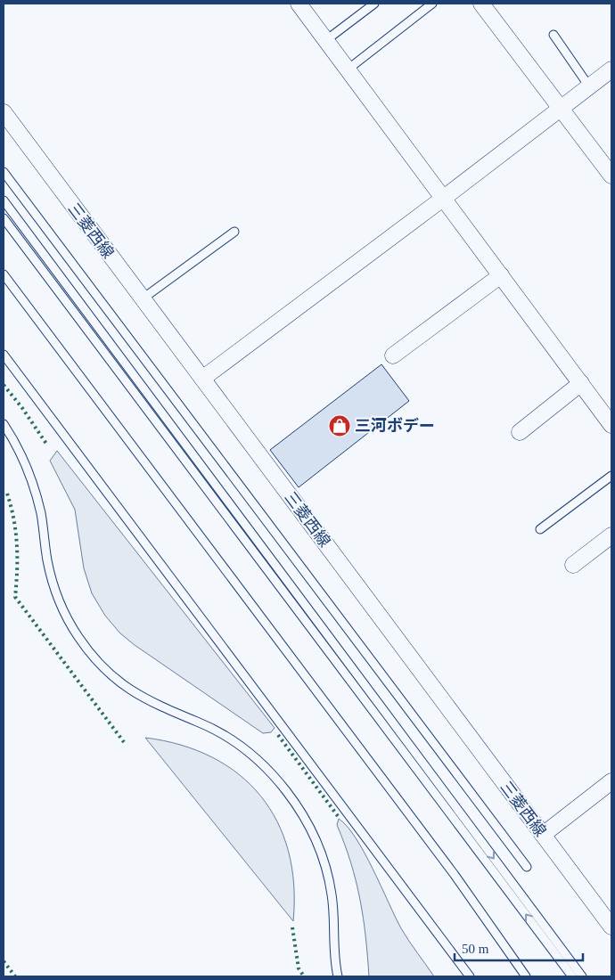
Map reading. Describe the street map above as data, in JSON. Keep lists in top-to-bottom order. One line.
{"streets":{"street":["三菱西線"]},"places":{"shop":["三河ボデー"]},"scale_bar":"50 m"}
